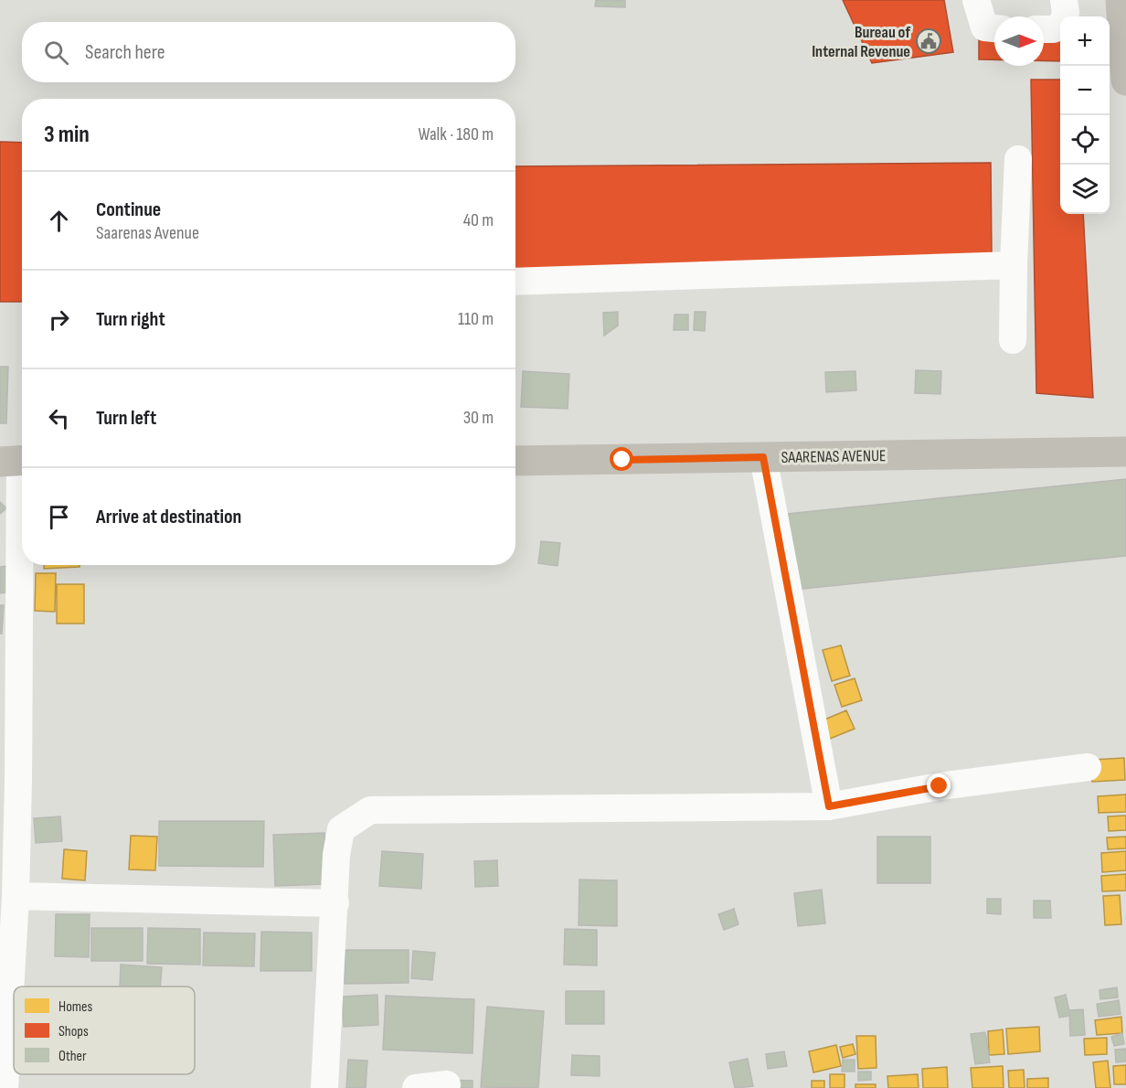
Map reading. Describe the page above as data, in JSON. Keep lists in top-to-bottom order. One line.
{"streets":{"main road":["SAARENAS AVENUE"]},"places":{"public building":["Bureau of Internal Revenue"]},"legend":["Homes","Shops","Other"],"north":"right","page":{"map_buttons":["+","−"],"search":"Search here","heading":["3 min","Walk · 180 m"],"list":[["Continue","Saarenas Avenue","40 m"],["Turn right","110 m"],["Turn left","30 m"],"Arrive at destination"]}}
